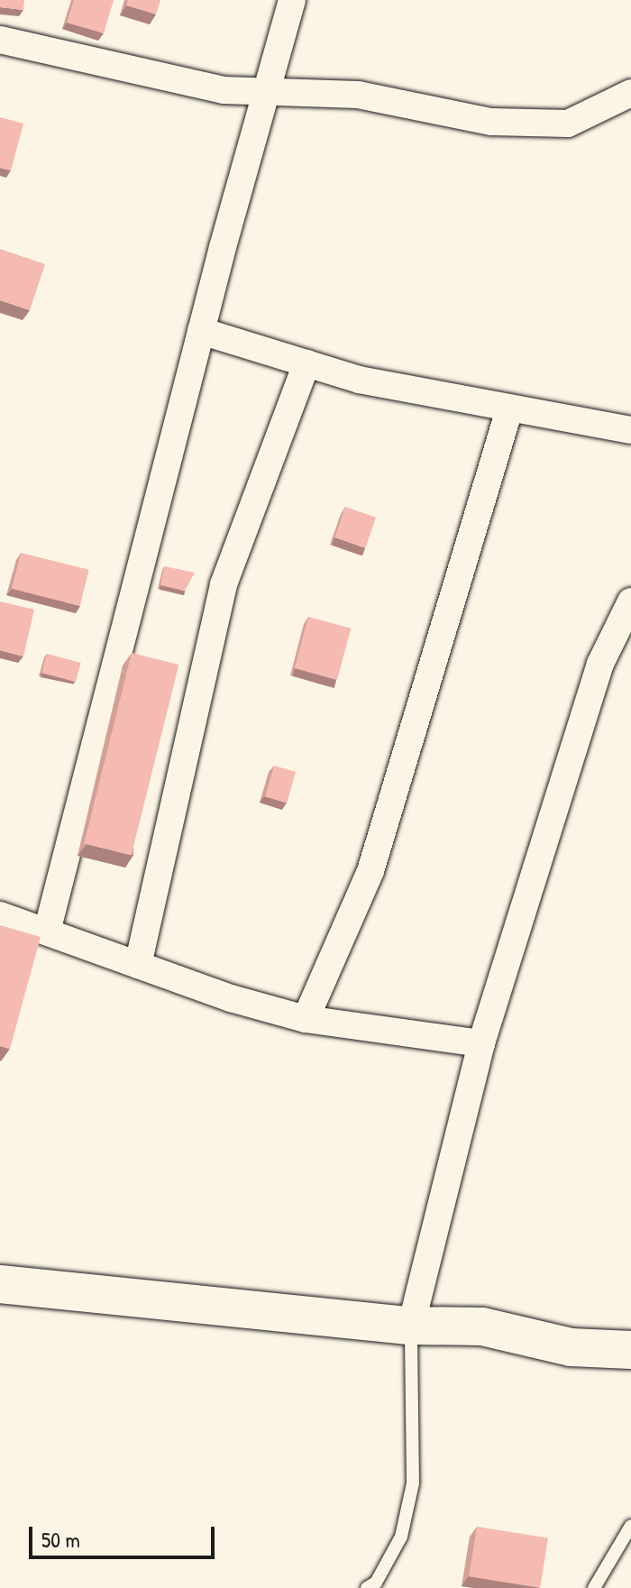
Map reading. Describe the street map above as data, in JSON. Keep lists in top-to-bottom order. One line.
{"scale_bar":"50 m"}
